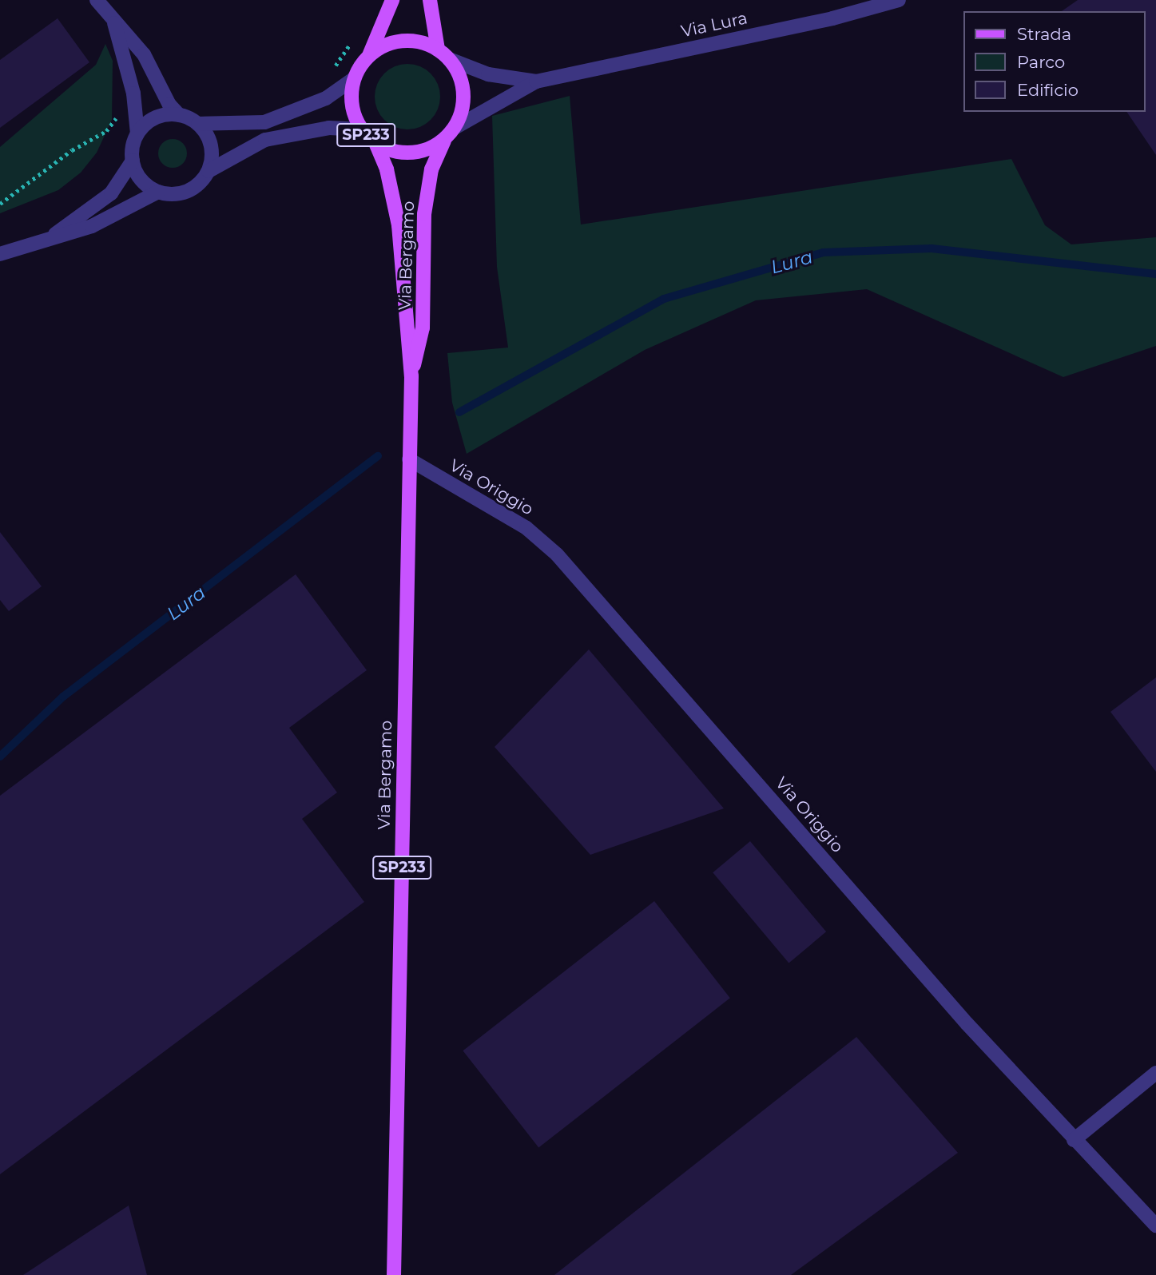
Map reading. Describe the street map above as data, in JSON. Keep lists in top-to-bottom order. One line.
{"streets":{"main road":["SP233","Via Bergamo"],"street":["Via Lura","Via Origgio"]},"crossings":[["Via Lura","SP233"],["Via Lura","Via Bergamo"],["SP233","Via Bergamo"],["Via Bergamo","Via Origgio"]],"water":["Lura"],"legend":["Strada","Parco","Edificio"]}
